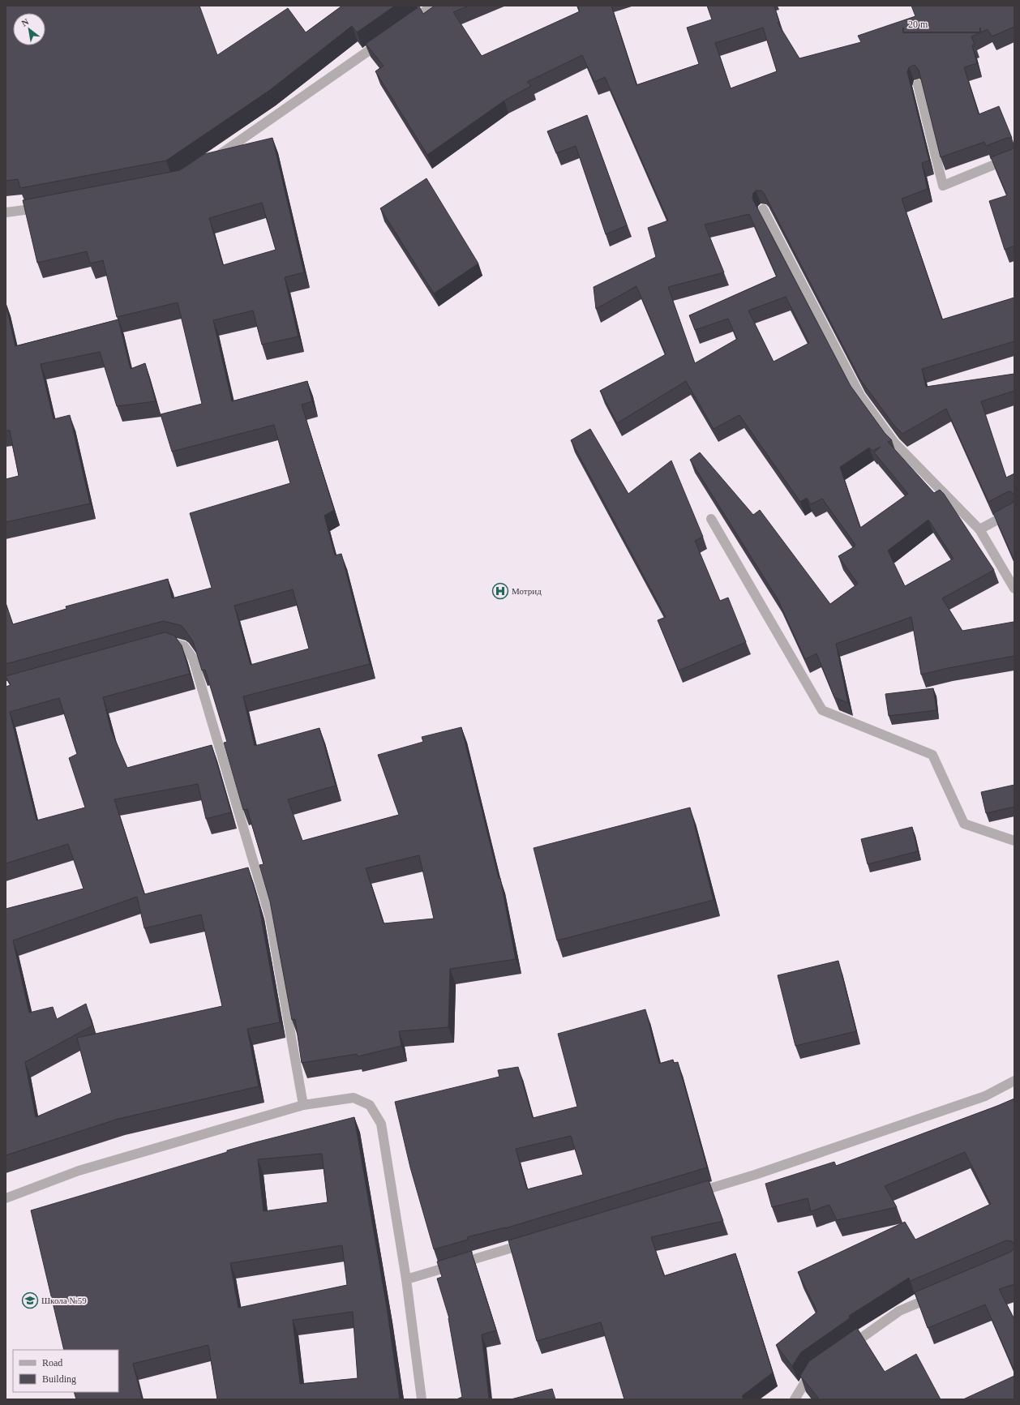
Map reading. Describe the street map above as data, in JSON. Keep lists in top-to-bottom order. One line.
{"places":{"hospital":["Мотрид"],"school or university":["Школа №59"]},"legend":["Road","Building"],"scale_bar":"20 m","north":"top left"}
